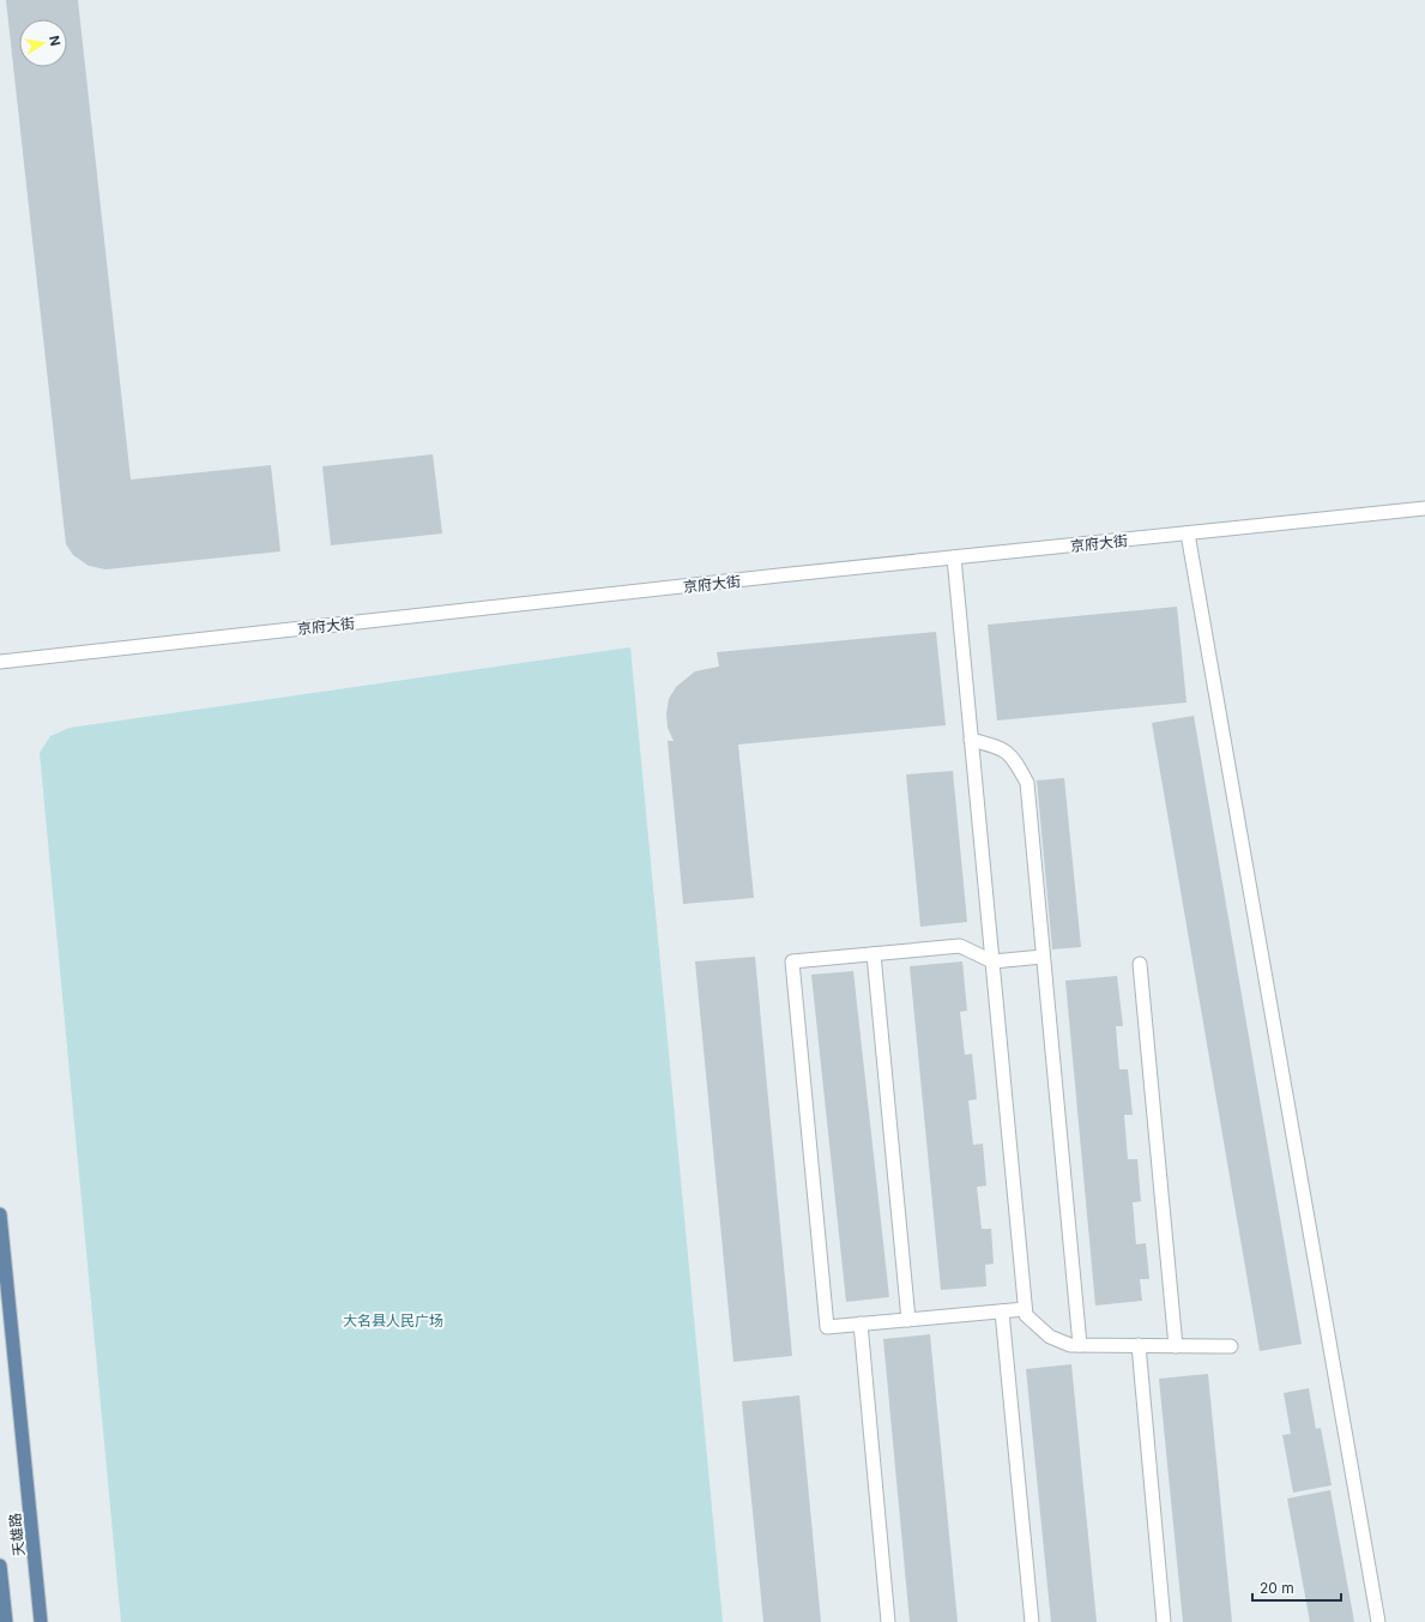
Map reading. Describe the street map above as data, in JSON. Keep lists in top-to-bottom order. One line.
{"streets":{"main road":["天雄路"],"street":["京府大街"]},"parks":["大名县人民广场"],"scale_bar":"20 m","north":"right"}
